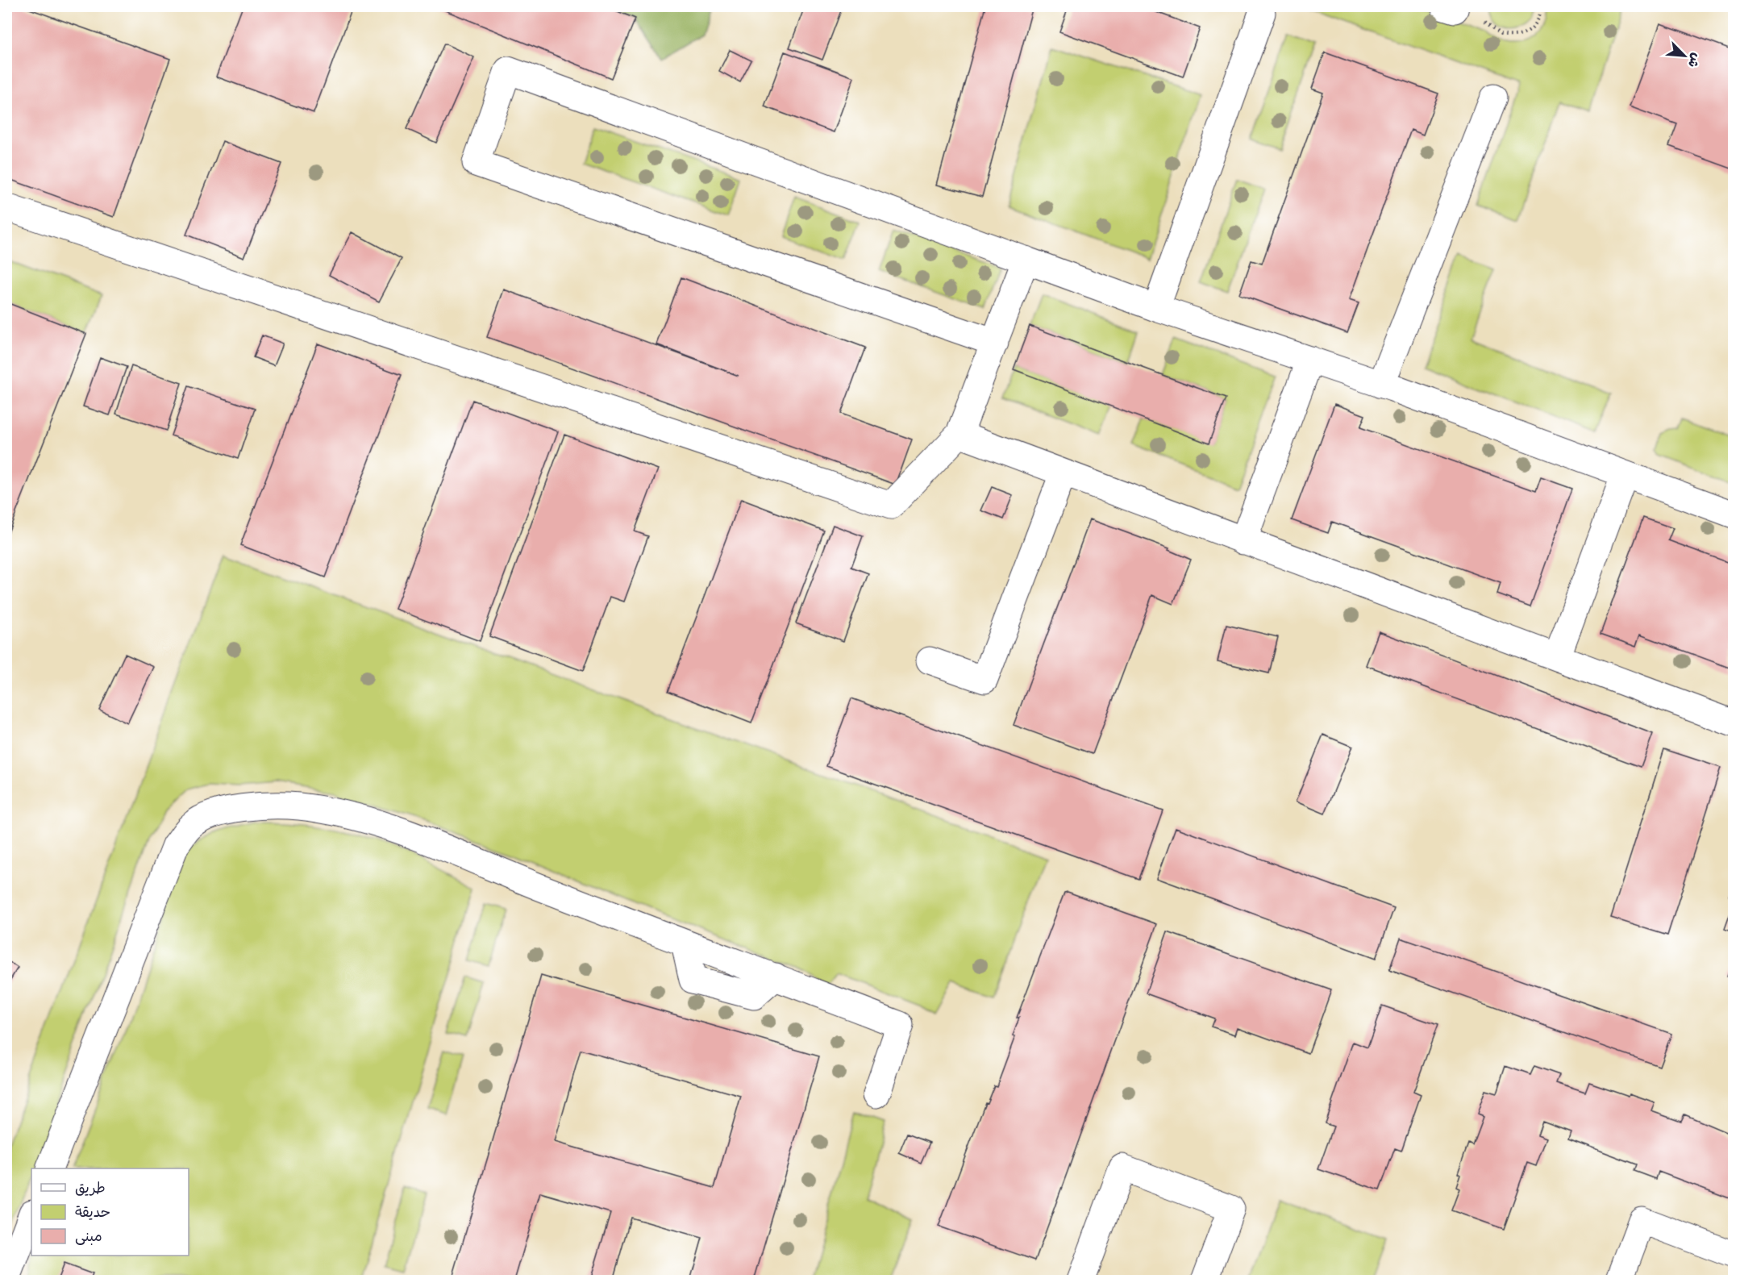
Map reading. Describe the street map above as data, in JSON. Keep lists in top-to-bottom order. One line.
{"legend":["طريق","حديقة","مبنى"],"north":"bottom right"}
